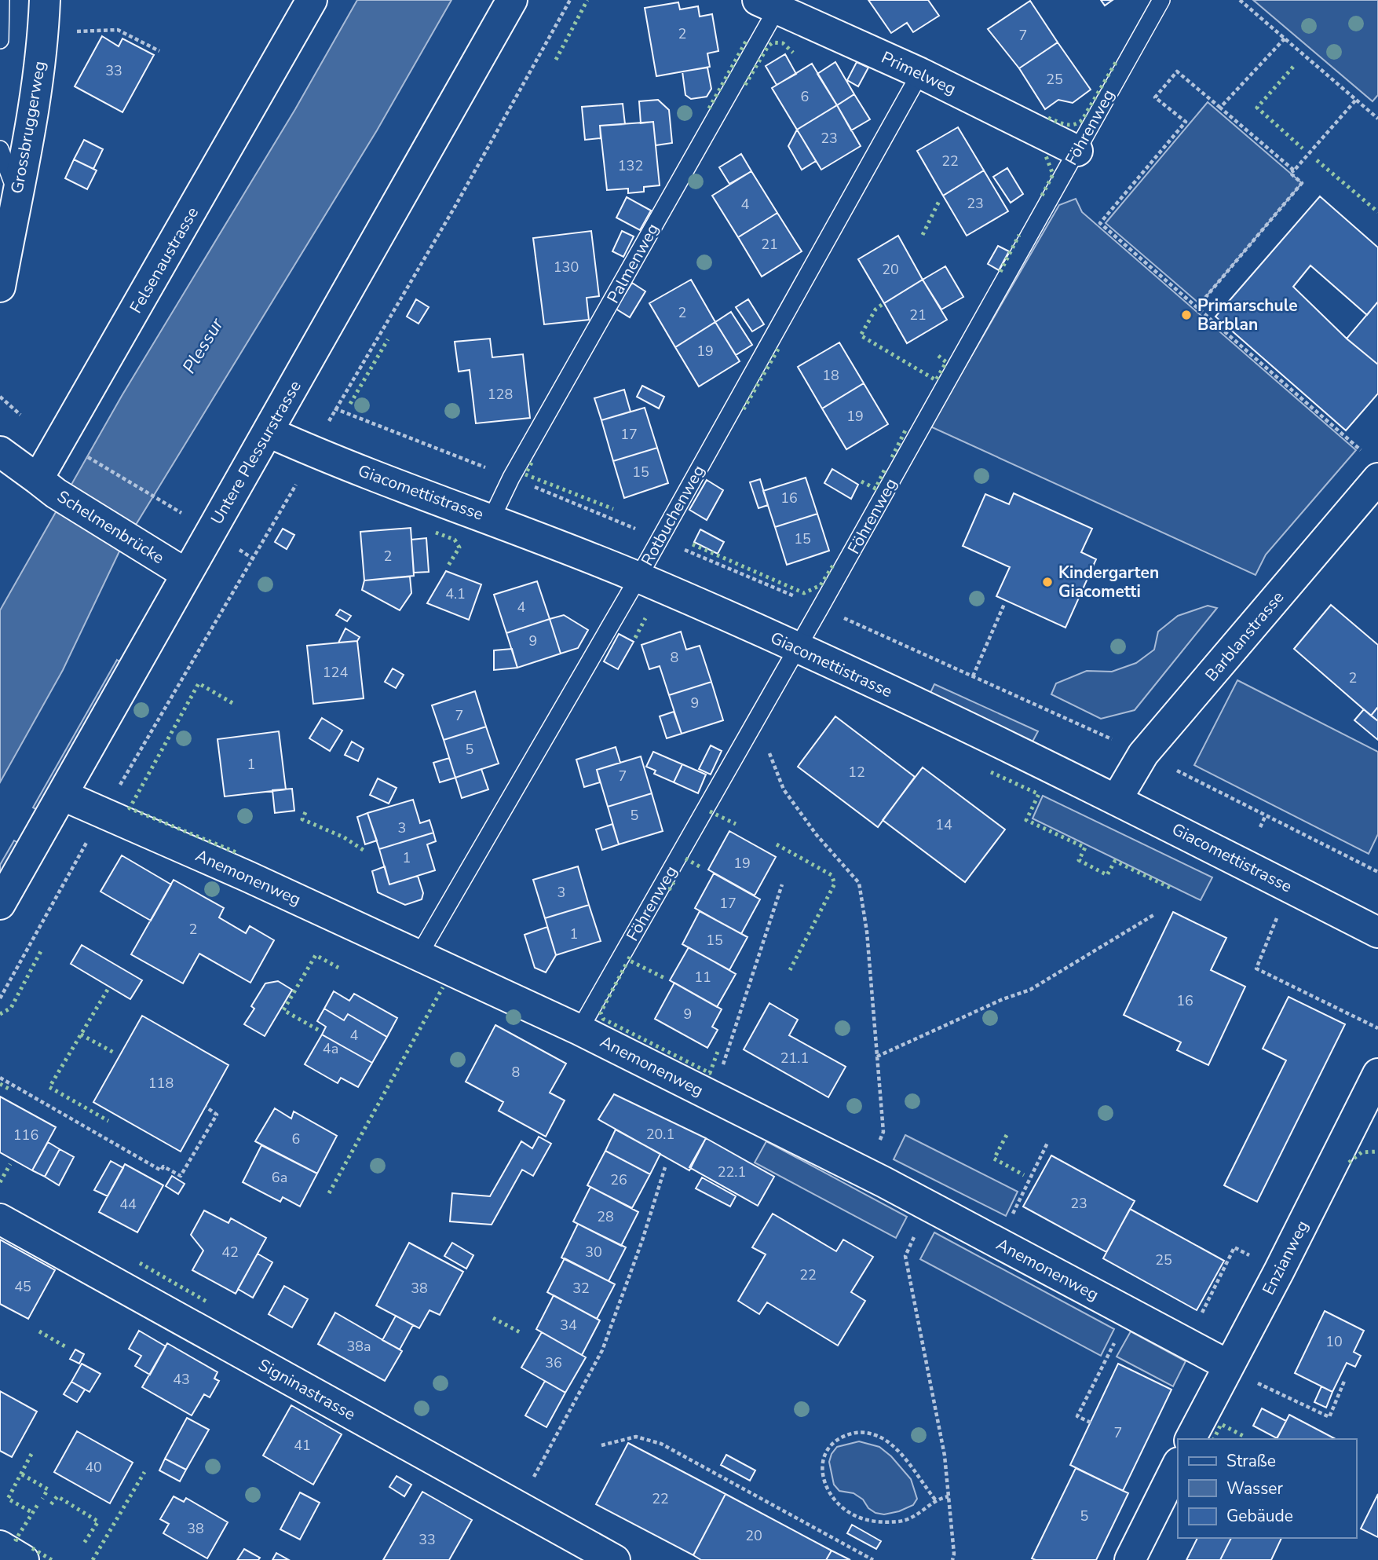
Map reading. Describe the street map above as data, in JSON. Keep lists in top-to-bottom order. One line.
{"streets":{"street":["Primelweg","Grossbruggerweg","Felsenaustrasse","Untere Plessurstrasse","Giacomettistrasse","Schelmenbrücke","Barblanstrasse","Anemonenweg","Enzianweg","Signinastrasse"],"lane":["Föhrenweg","Palmenweg","Rotbuchenweg"]},"crossings":[["Primelweg","Föhrenweg"],["Primelweg","Palmenweg"],["Primelweg","Rotbuchenweg"],["Föhrenweg","Giacomettistrasse"],["Föhrenweg","Anemonenweg"],["Felsenaustrasse","Schelmenbrücke"],["Palmenweg","Giacomettistrasse"],["Untere Plessurstrasse","Giacomettistrasse"],["Untere Plessurstrasse","Schelmenbrücke"],["Untere Plessurstrasse","Anemonenweg"],["Giacomettistrasse","Rotbuchenweg"],["Giacomettistrasse","Barblanstrasse"],["Rotbuchenweg","Anemonenweg"],["Anemonenweg","Enzianweg"]],"water":["Plessur"],"places":["Primarschule Barblan","Kindergarten Giacometti"],"house_numbers":["2","7","33","25","6","23","22","132","23","4","21","130","20","2","21","19","18","128","19","17","15","16","15","2","4.1","4","9","8","124","2","9","7","5","1","12","7","5","14","3","1","19","3","17","2","1","15","11","16","9","4","4a","21.1","8","118","20.1","116","6","22.1","6a","26","23","44","28","42","30","25","22","45","38","32","34","10","38a","36","43","7","41","40","22","5","38","20","33"],"legend":["Straße","Wasser","Gebäude"]}
